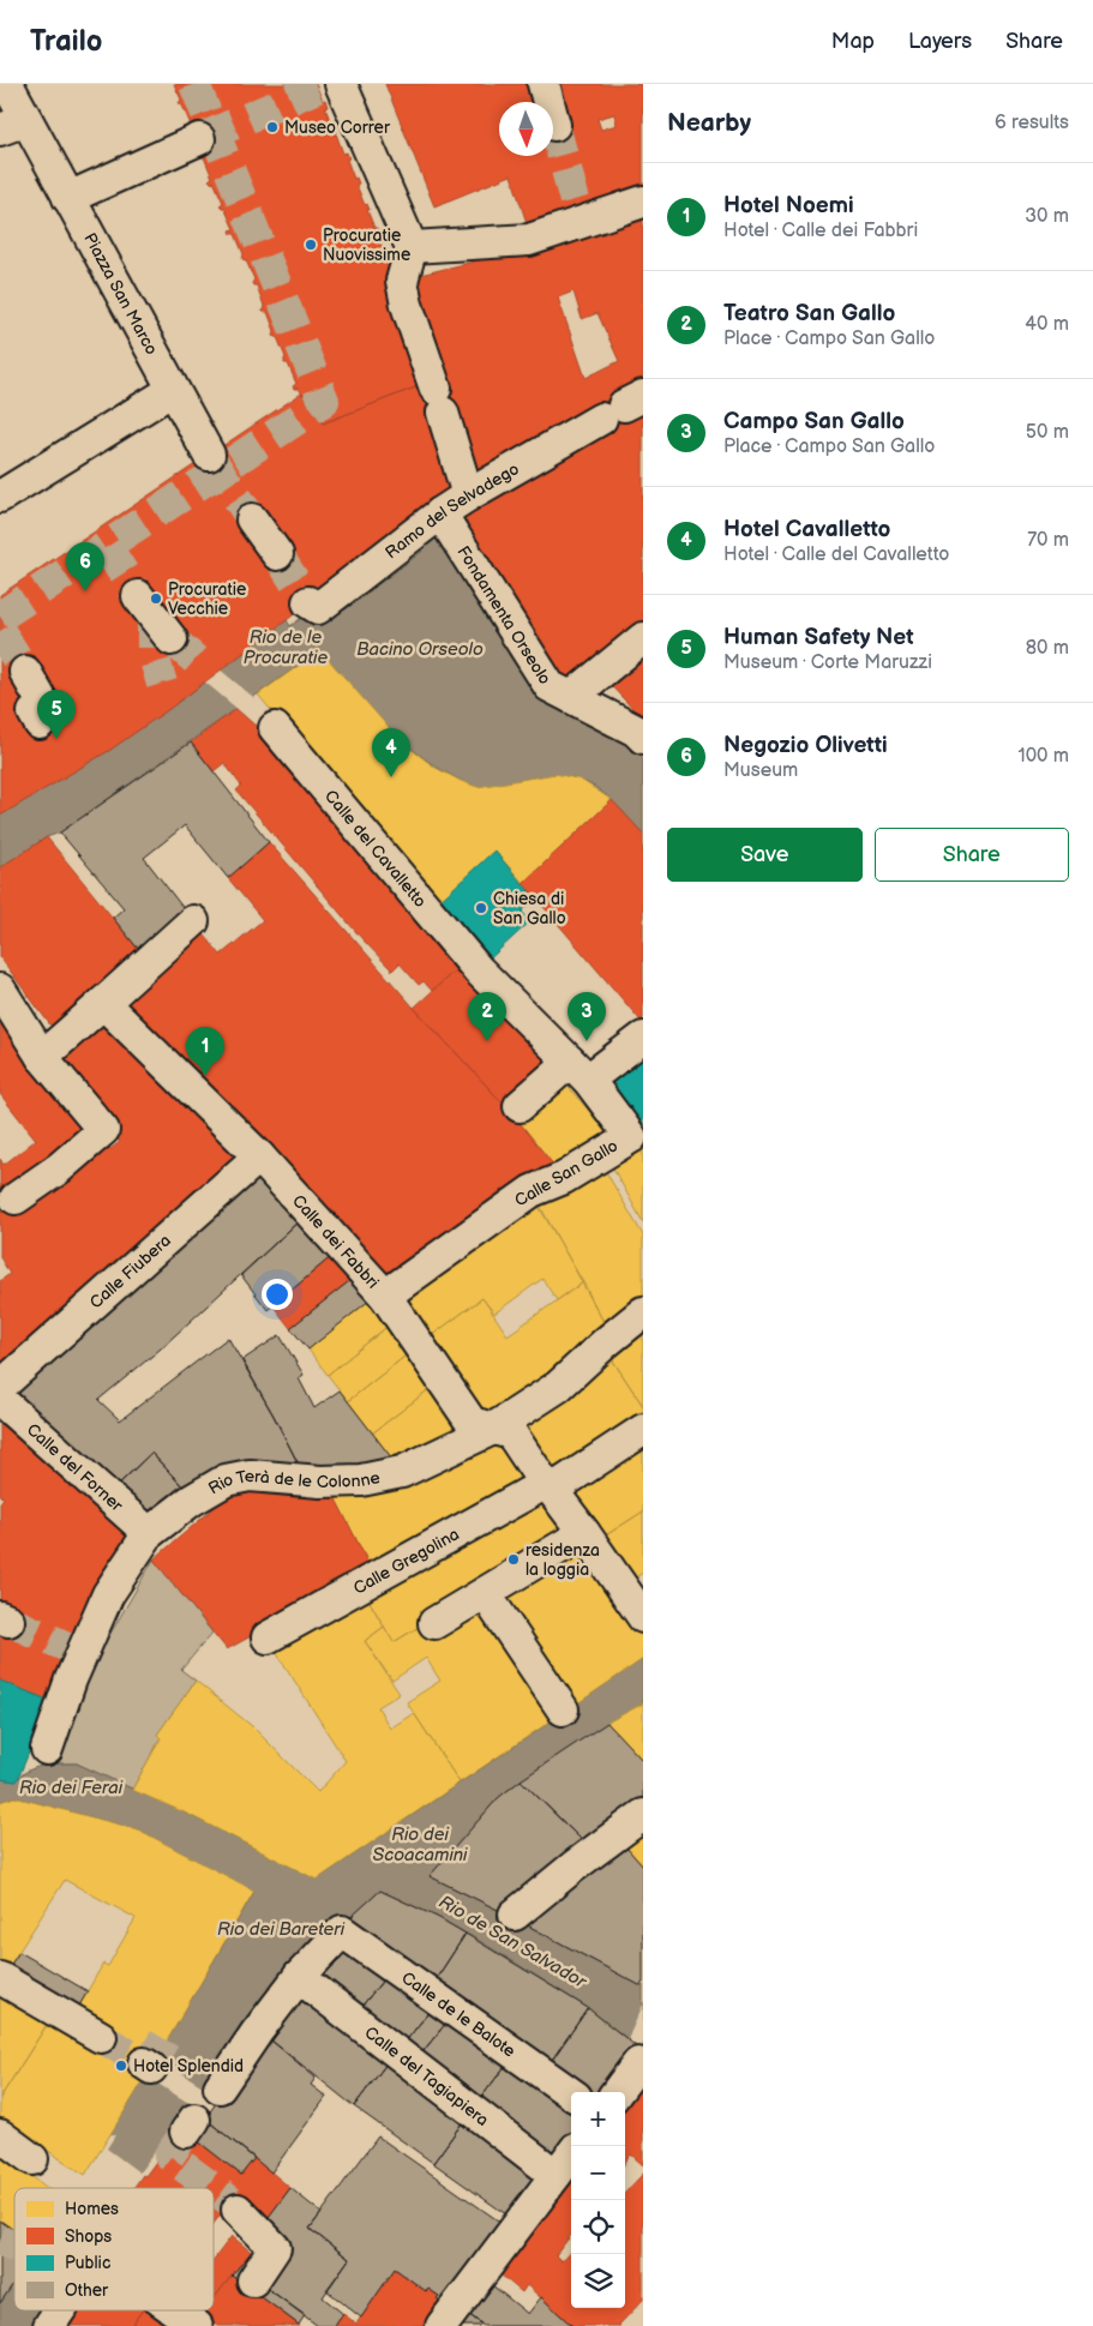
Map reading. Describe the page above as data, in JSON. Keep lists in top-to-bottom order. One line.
{"streets":{"street":["Piazza San Marco","Ramo del Selvadego","Fondamenta Orseolo","Calle del Cavalletto","Calle San Gallo","Calle dei Fabbri","Calle Fiubera","Calle del Forner","Rio Terà de le Colonne","Calle Gregolina","Calle de le Balote","Calle del Tagiapiera"]},"crossings":[["Ramo del Selvadego","Fondamenta Orseolo"],["Calle del Cavalletto","Calle San Gallo"],["Calle San Gallo","Calle dei Fabbri"],["Calle dei Fabbri","Calle Fiubera"],["Calle dei Fabbri","Rio Terà de le Colonne"],["Calle dei Fabbri","Calle Gregolina"],["Calle del Forner","Rio Terà de le Colonne"],["Calle de le Balote","Calle del Tagiapiera"]],"water":["Rio de le Procuratie","Bacino Orseolo","Rio dei Ferai","Rio dei Scoacamini","Rio dei Bareteri","Rio de San Salvador"],"places":["Museo Correr","Procuratie Nuovissime","Procuratie Vecchie","Chiesa di San Gallo","residenza la loggia","Hotel Splendid"],"legend":["Homes","Shops","Public","Other"],"north":"bottom","page":{"header":"Trailo","nav":["Map","Layers","Share"],"heading":["Nearby","6 results"],"list":[{"mark":"1","name":"Hotel Noemi","note":"Hotel · Calle dei Fabbri","value":"30 m"},{"mark":"2","name":"Teatro San Gallo","note":"Place · Campo San Gallo","value":"40 m"},{"mark":"3","name":"Campo San Gallo","note":"Place · Campo San Gallo","value":"50 m"},{"mark":"4","name":"Hotel Cavalletto","note":"Hotel · Calle del Cavalletto","value":"70 m"},{"mark":"5","name":"Human Safety Net","note":"Museum · Corte Maruzzi","value":"80 m"},{"mark":"6","name":"Negozio Olivetti","note":"Museum","value":"100 m"}],"pins":["6","5","4","2","3","1"],"buttons":["Save","Share"],"map_buttons":["+","−"]}}
